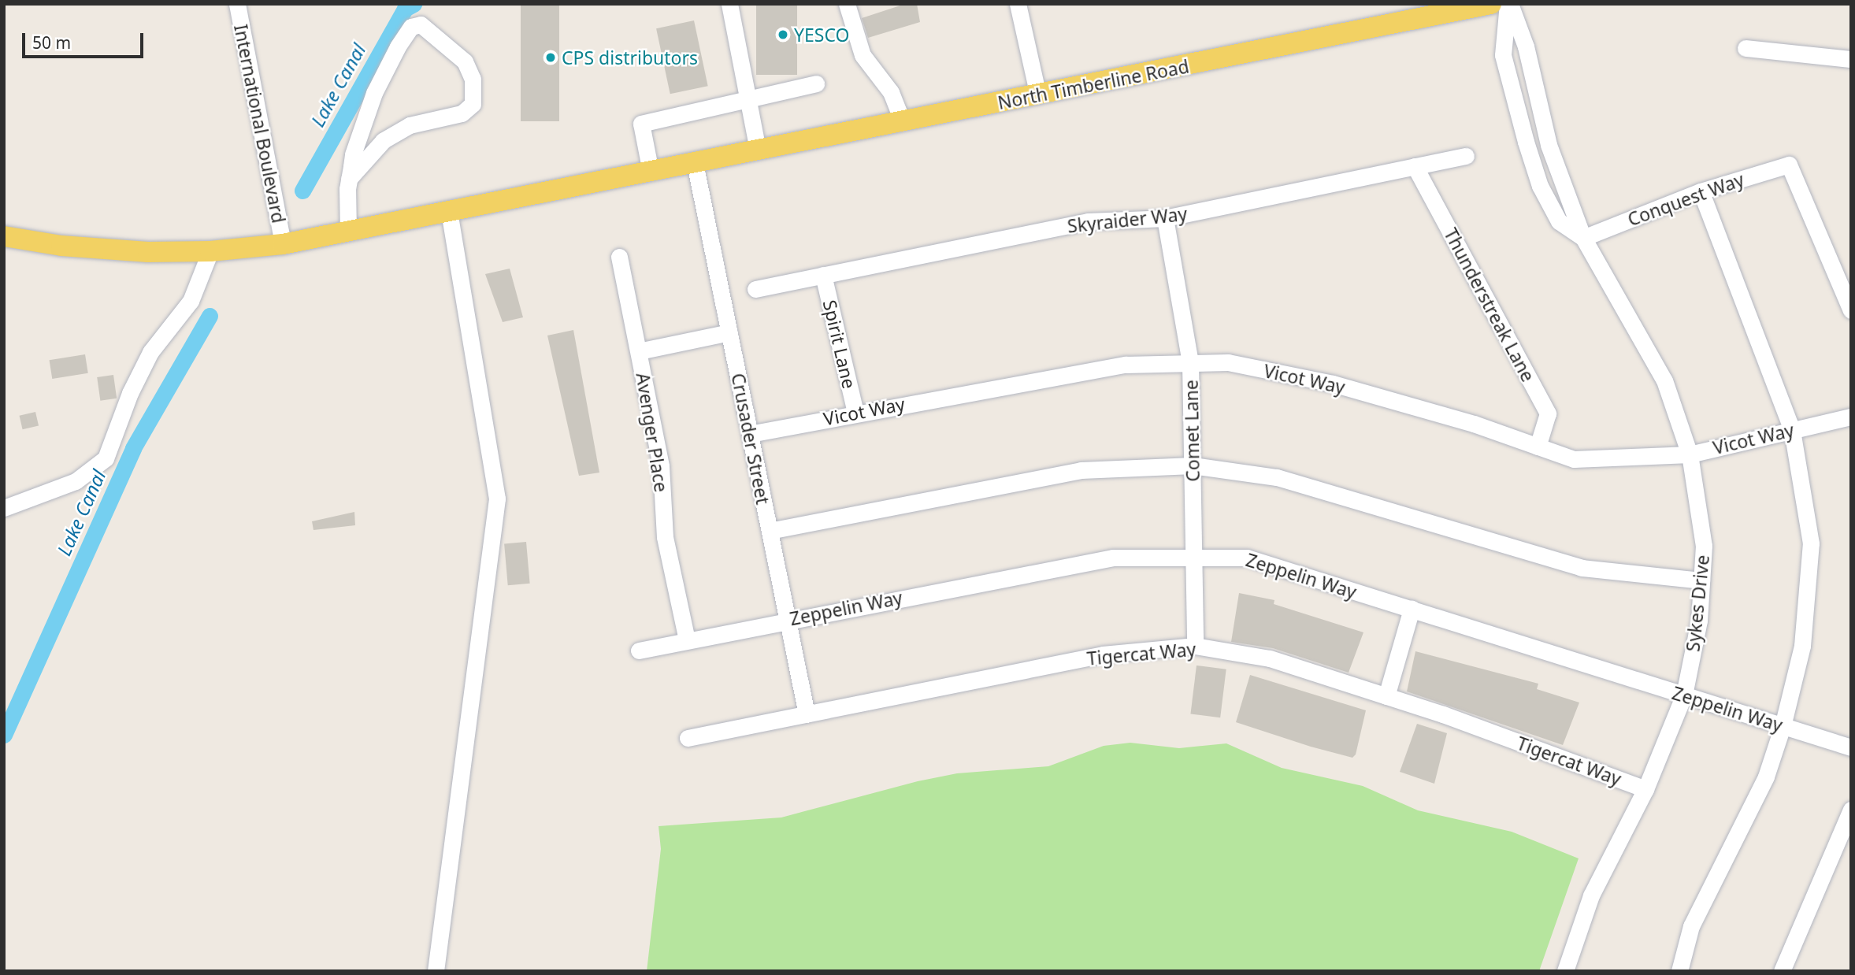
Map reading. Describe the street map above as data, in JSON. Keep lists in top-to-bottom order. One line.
{"streets":{"main road":["North Timberline Road"],"street":["International Boulevard","Conquest Way","Skyraider Way","Thunderstreak Lane","Spirit Lane","Vicot Way","Comet Lane","Avenger Place","Crusader Street","Zeppelin Way","Sykes Drive","Tigercat Way"]},"crossings":[["North Timberline Road","International Boulevard"],["North Timberline Road","Crusader Street"],["Conquest Way","Sykes Drive"],["Skyraider Way","Thunderstreak Lane"],["Skyraider Way","Spirit Lane"],["Skyraider Way","Comet Lane"],["Thunderstreak Lane","Vicot Way"],["Spirit Lane","Vicot Way"],["Vicot Way","Comet Lane"],["Vicot Way","Crusader Street"],["Vicot Way","Sykes Drive"],["Comet Lane","Zeppelin Way"],["Comet Lane","Tigercat Way"],["Avenger Place","Zeppelin Way"],["Crusader Street","Zeppelin Way"],["Crusader Street","Tigercat Way"],["Zeppelin Way","Sykes Drive"],["Sykes Drive","Tigercat Way"]],"water":["Lake Canal"],"places":["YESCO","CPS distributors"],"scale_bar":"50 m"}
